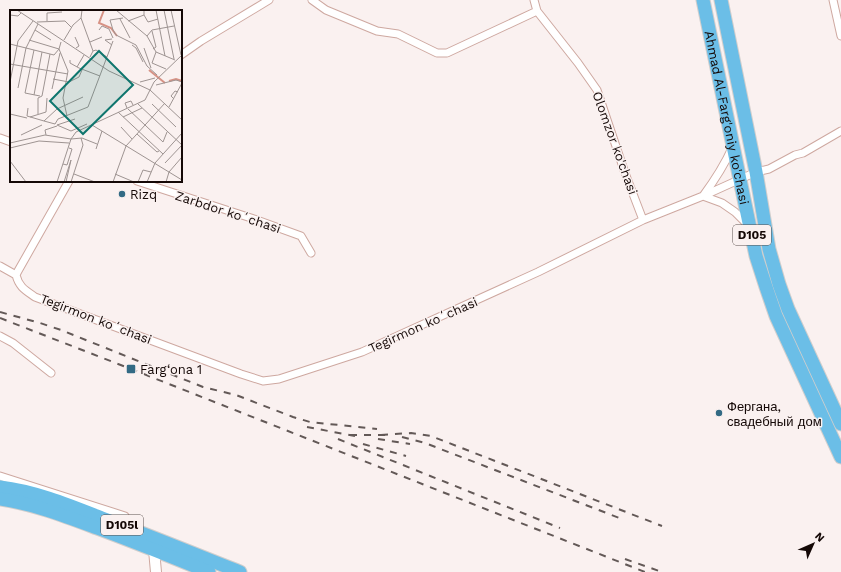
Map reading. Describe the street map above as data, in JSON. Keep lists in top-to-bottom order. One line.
{"streets":{"highway":["Ahmad Al-Farg'oniy ko'chasi","D105","D105l"],"street":["Olomzor ko'chasi","Zarbdor koʻchasi","Tegirmon koʻchasi"]},"crossings":[["Ahmad Al-Farg'oniy ko'chasi","Tegirmon koʻchasi"],["Olomzor ko'chasi","Tegirmon koʻchasi"]],"places":{"other":["Rizq","Фергана, свадебный дом"],"transit":["Farg‘ona 1"]},"north":"top right"}
